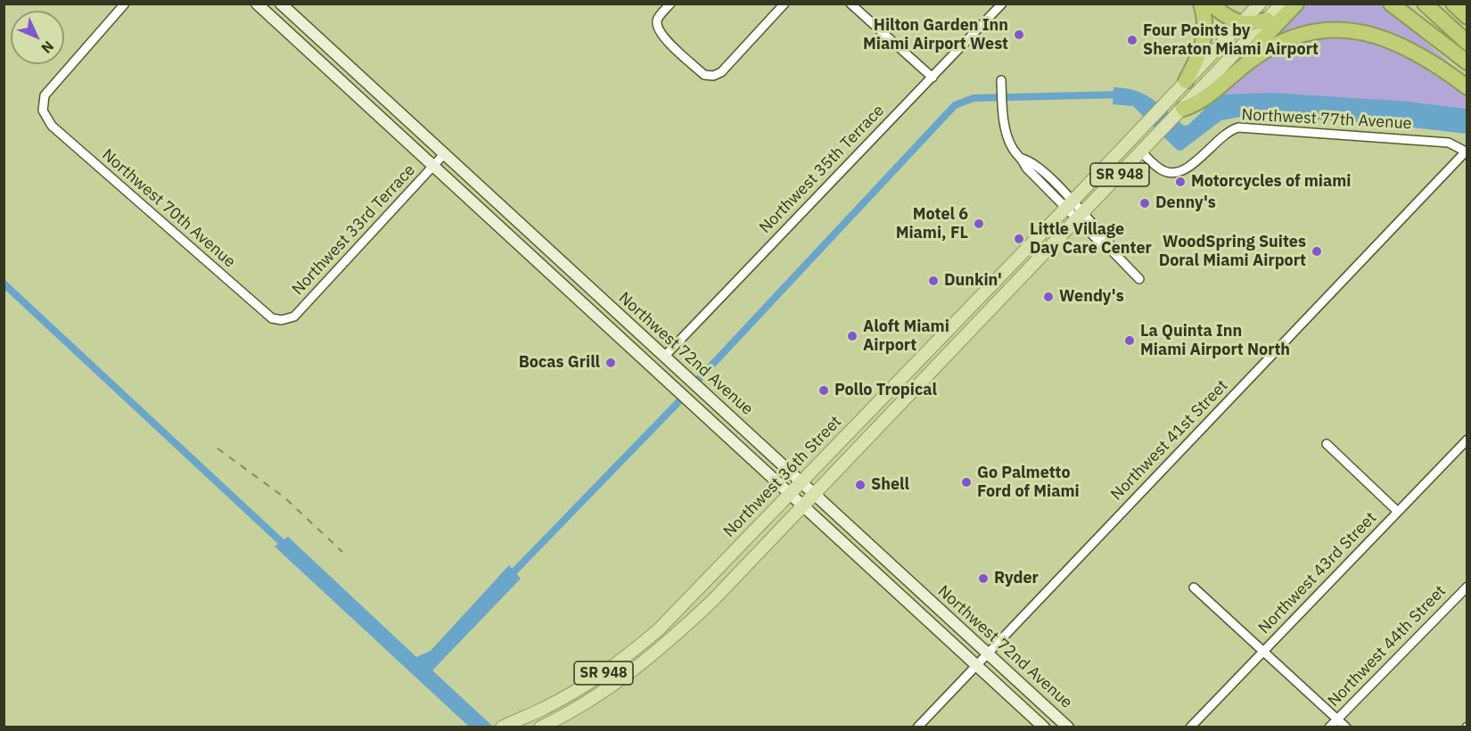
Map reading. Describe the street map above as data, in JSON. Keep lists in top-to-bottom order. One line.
{"streets":{"main road":["SR 948","Northwest 72nd Avenue","Northwest 36th Street"],"street":["Northwest 77th Avenue","Northwest 35th Terrace","Northwest 70th Avenue","Northwest 33rd Terrace","Northwest 41st Street","Northwest 43rd Street","Northwest 44th Street"]},"crossings":[["Northwest 77th Avenue","SR 948"],["Northwest 77th Avenue","Northwest 41st Street"],["Northwest 35th Terrace","Northwest 72nd Avenue"],["SR 948","Northwest 72nd Avenue"],["Northwest 70th Avenue","Northwest 33rd Terrace"],["Northwest 33rd Terrace","Northwest 72nd Avenue"],["Northwest 72nd Avenue","Northwest 41st Street"],["Northwest 72nd Avenue","Northwest 36th Street"]],"places":["Hilton Garden Inn Miami Airport West","Four Points by Sheraton Miami Airport","Motorcycles of miami","Denny's","Motel 6 Miami, FL","Little Village Day Care Center","WoodSpring Suites Doral Miami Airport","Dunkin'","Wendy's","Aloft Miami Airport","La Quinta Inn Miami Airport North","Bocas Grill","Pollo Tropical","Go Palmetto Ford of Miami","Shell","Ryder"],"north":"bottom right"}
